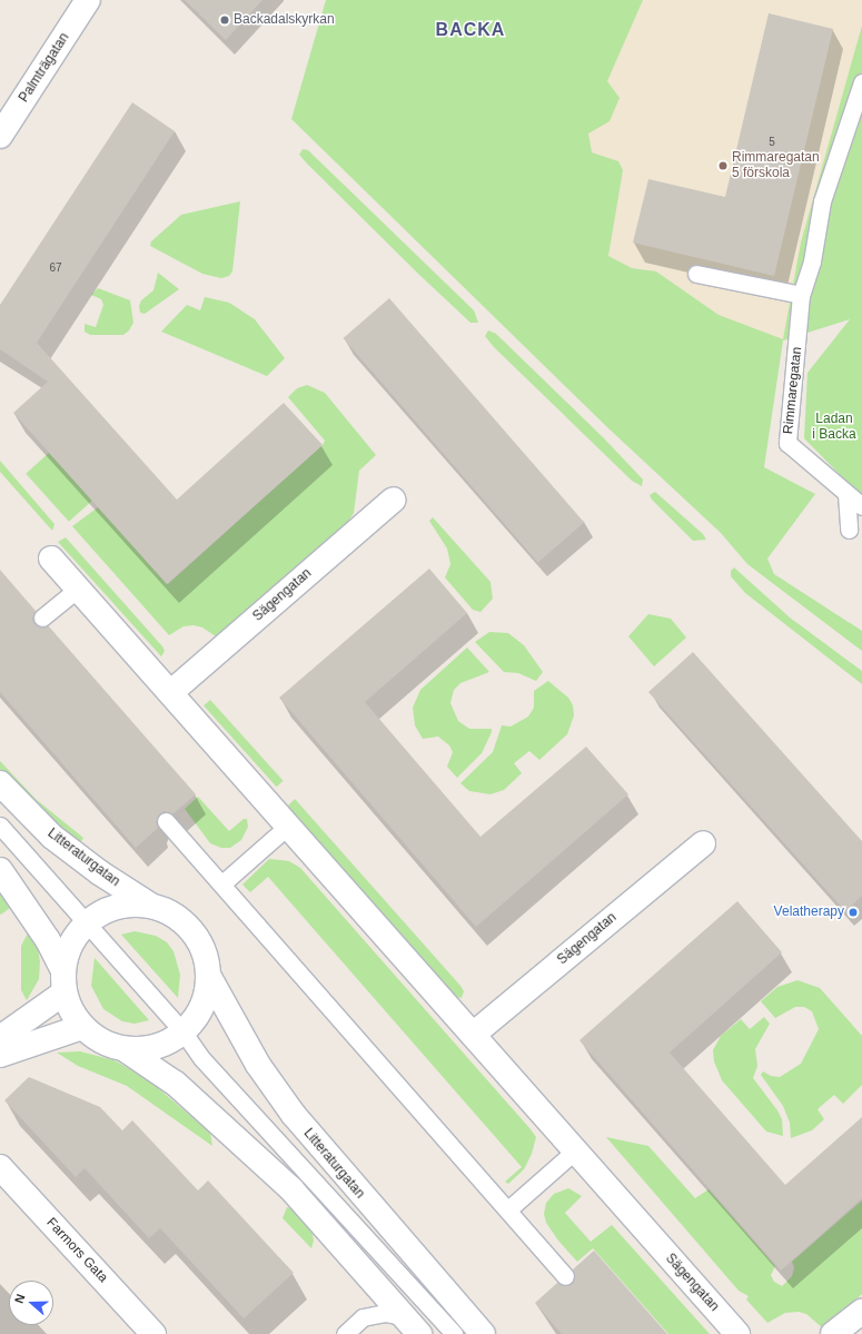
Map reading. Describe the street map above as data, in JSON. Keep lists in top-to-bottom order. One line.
{"streets":{"street":["Palmträgatan","Sägengatan","Litteraturgatan","Farmors Gata"],"lane":["Rimmaregatan"]},"districts":["BACKA"],"parks":["Ladan i Backa"],"places":["Backadalskyrkan","Rimmaregatan 5 förskola","Velatherapy"],"house_numbers":["5","67"],"north":"left"}
